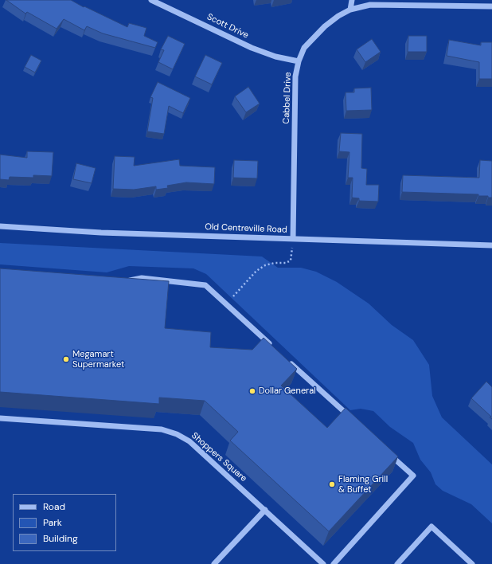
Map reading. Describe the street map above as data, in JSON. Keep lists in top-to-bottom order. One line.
{"streets":{"street":["Scott Drive","Cabbel Drive","Old Centreville Road","Shoppers Square"]},"crossings":[["Scott Drive","Cabbel Drive"],["Cabbel Drive","Old Centreville Road"]],"places":["Megamart Supermarket","Dollar General","Flaming Grill & Buffet"],"legend":["Road","Park","Building"]}
